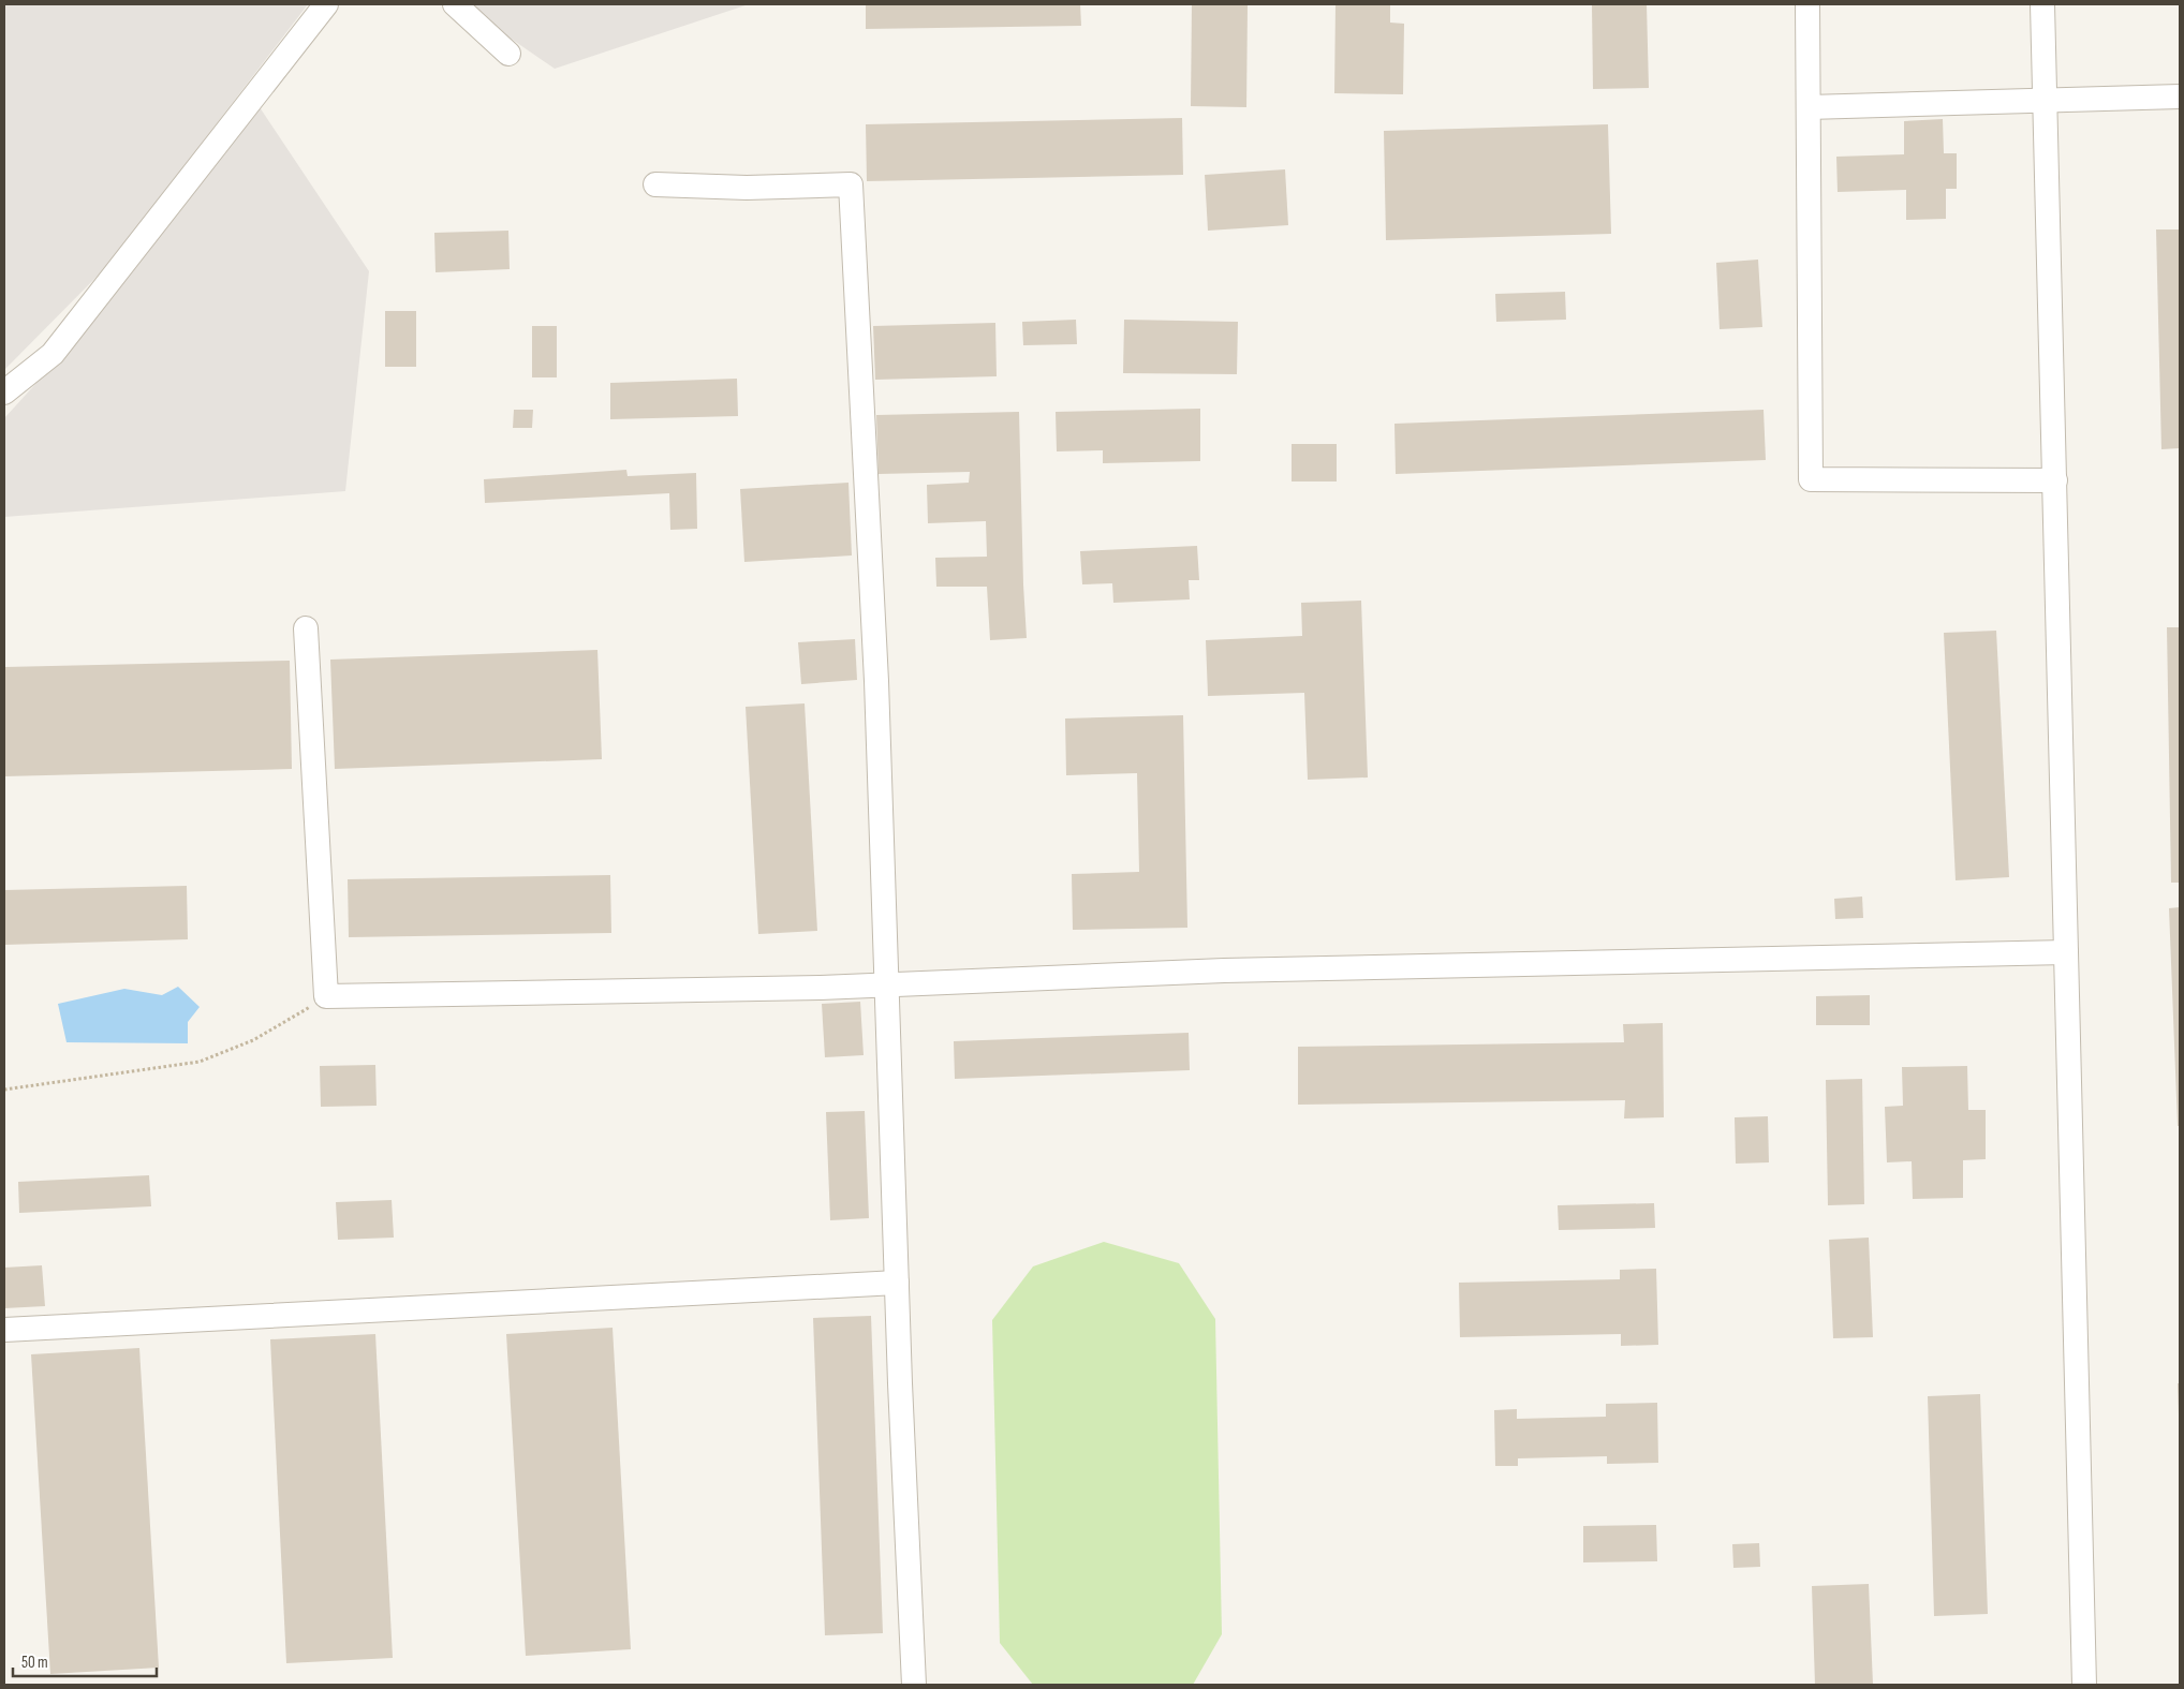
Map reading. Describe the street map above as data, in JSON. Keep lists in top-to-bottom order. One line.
{"scale_bar":"50 m"}
